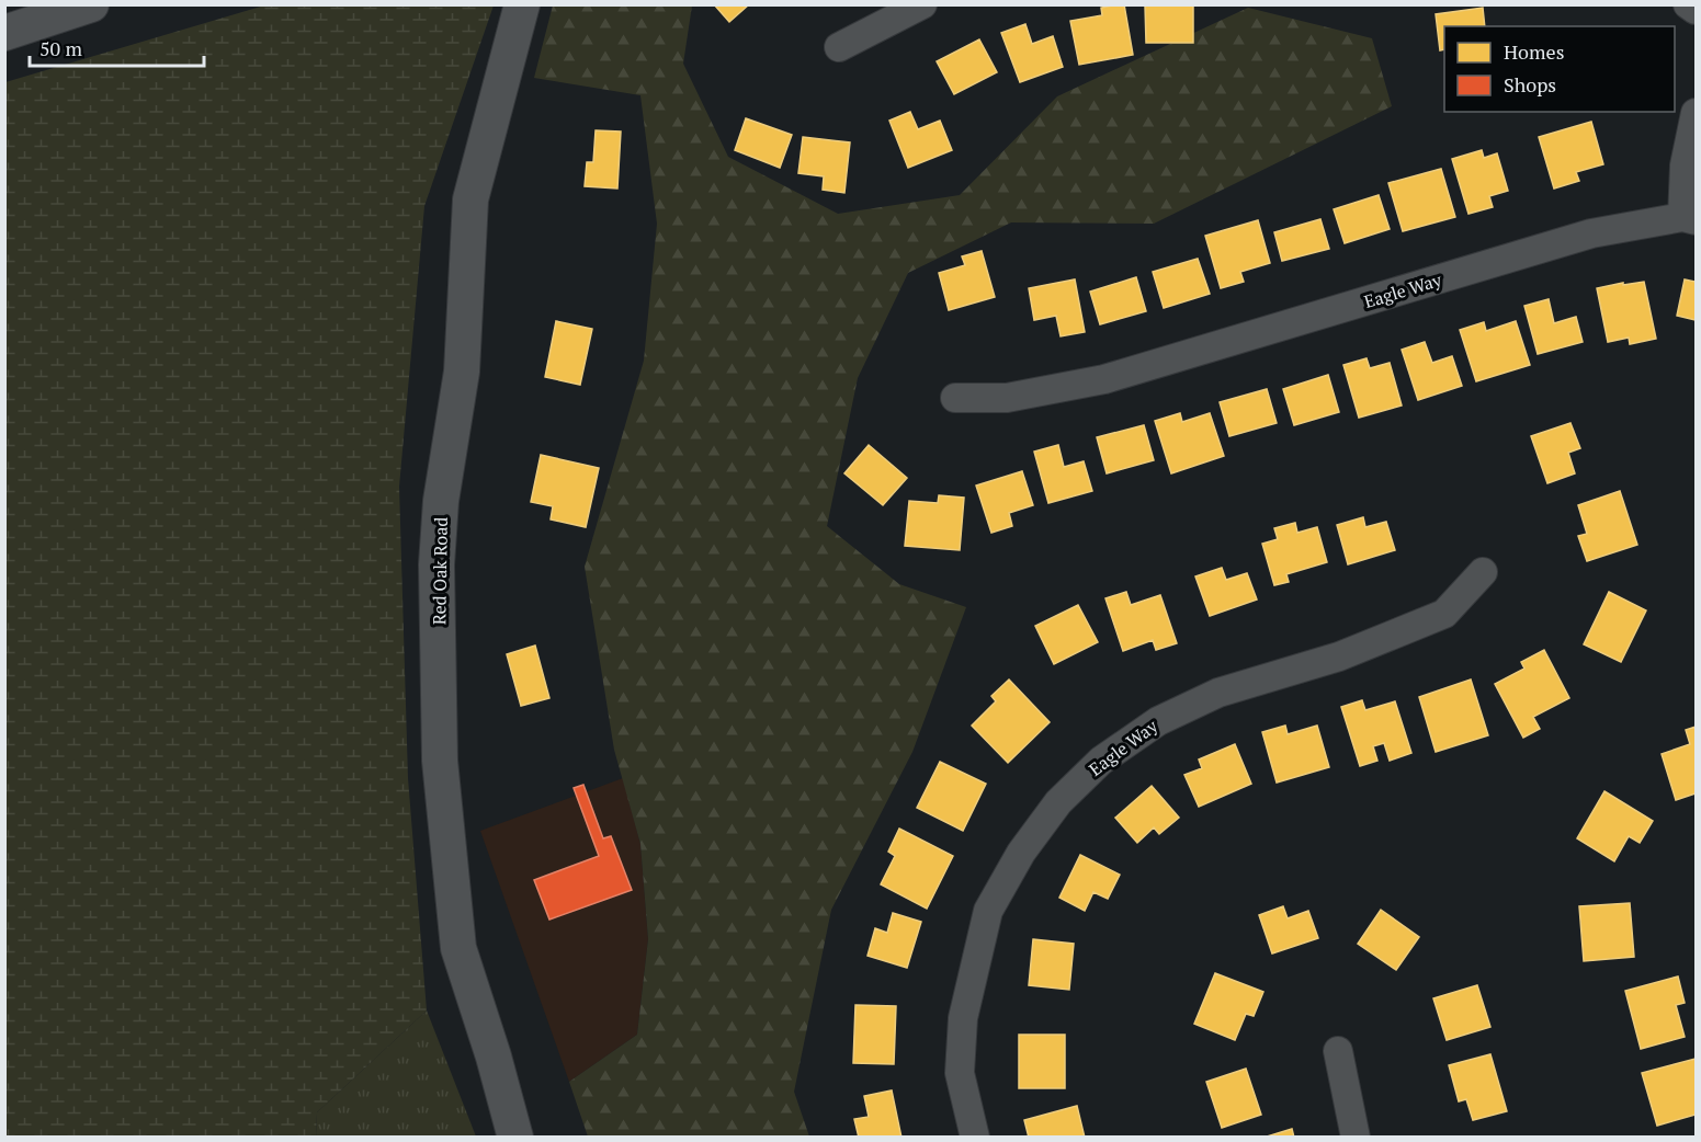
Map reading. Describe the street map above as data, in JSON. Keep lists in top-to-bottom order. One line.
{"streets":{"street":["Eagle Way","Red Oak Road"]},"legend":["Homes","Shops"],"scale_bar":"50 m"}
